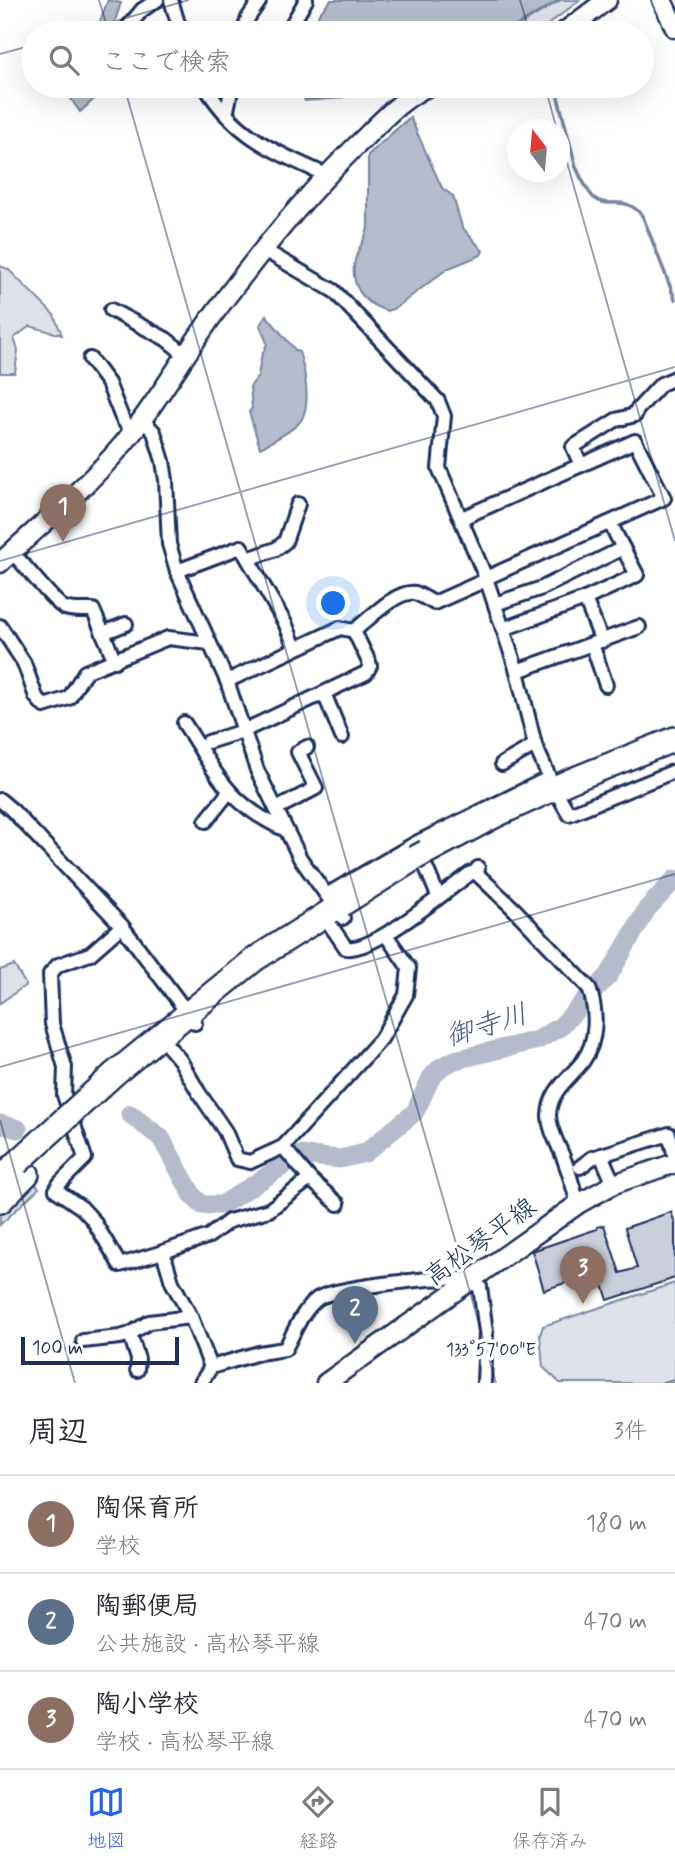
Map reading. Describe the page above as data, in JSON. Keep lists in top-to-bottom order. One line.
{"streets":{"street":["高松琴平線"]},"water":["御寺川"],"scale_bar":"100 m","north":"top","page":{"search":"ここで検索","pins":["1","3","2"],"scale":"100 m","heading":["周辺","3件"],"list":[{"mark":"1","name":"陶保育所","note":"学校","value":"180 m"},{"mark":"2","name":"陶郵便局","note":"公共施設 · 高松琴平線","value":"470 m"},{"mark":"3","name":"陶小学校","note":"学校 · 高松琴平線","value":"470 m"}],"nav":["地図","経路","保存済み"]},"coordinates":["133°57'00\"E"]}
